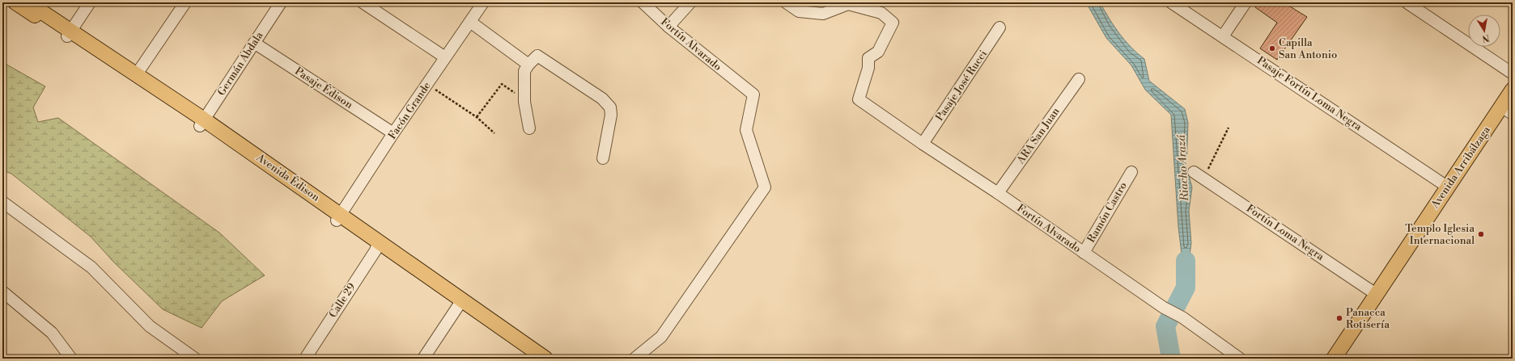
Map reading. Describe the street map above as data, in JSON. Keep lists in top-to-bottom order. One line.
{"streets":{"main road":["Avenida Arribálzaga","Avenida Édison"],"street":["Fortín Alvarado","Germán Abdala","Pasaje José Rucci","Pasaje Édison","Pasaje Fortín Loma Negra","Facón Grande","ARA San Juan","Ramón Castro","Fortín Loma Negra","Calle 29"]},"crossings":[["Fortín Alvarado","Pasaje José Rucci"],["Fortín Alvarado","ARA San Juan"],["Fortín Alvarado","Ramón Castro"],["Germán Abdala","Pasaje Édison"],["Germán Abdala","Avenida Édison"],["Pasaje Édison","Facón Grande"],["Pasaje Fortín Loma Negra","Avenida Arribálzaga"],["Facón Grande","Avenida Édison"],["Avenida Arribálzaga","Fortín Loma Negra"],["Avenida Édison","Calle 29"]],"water":["Riacho Arazá"],"places":["Capilla San Antonio","Templo Iglesia Internacional","Panacca Rotisería"],"north":"bottom"}
